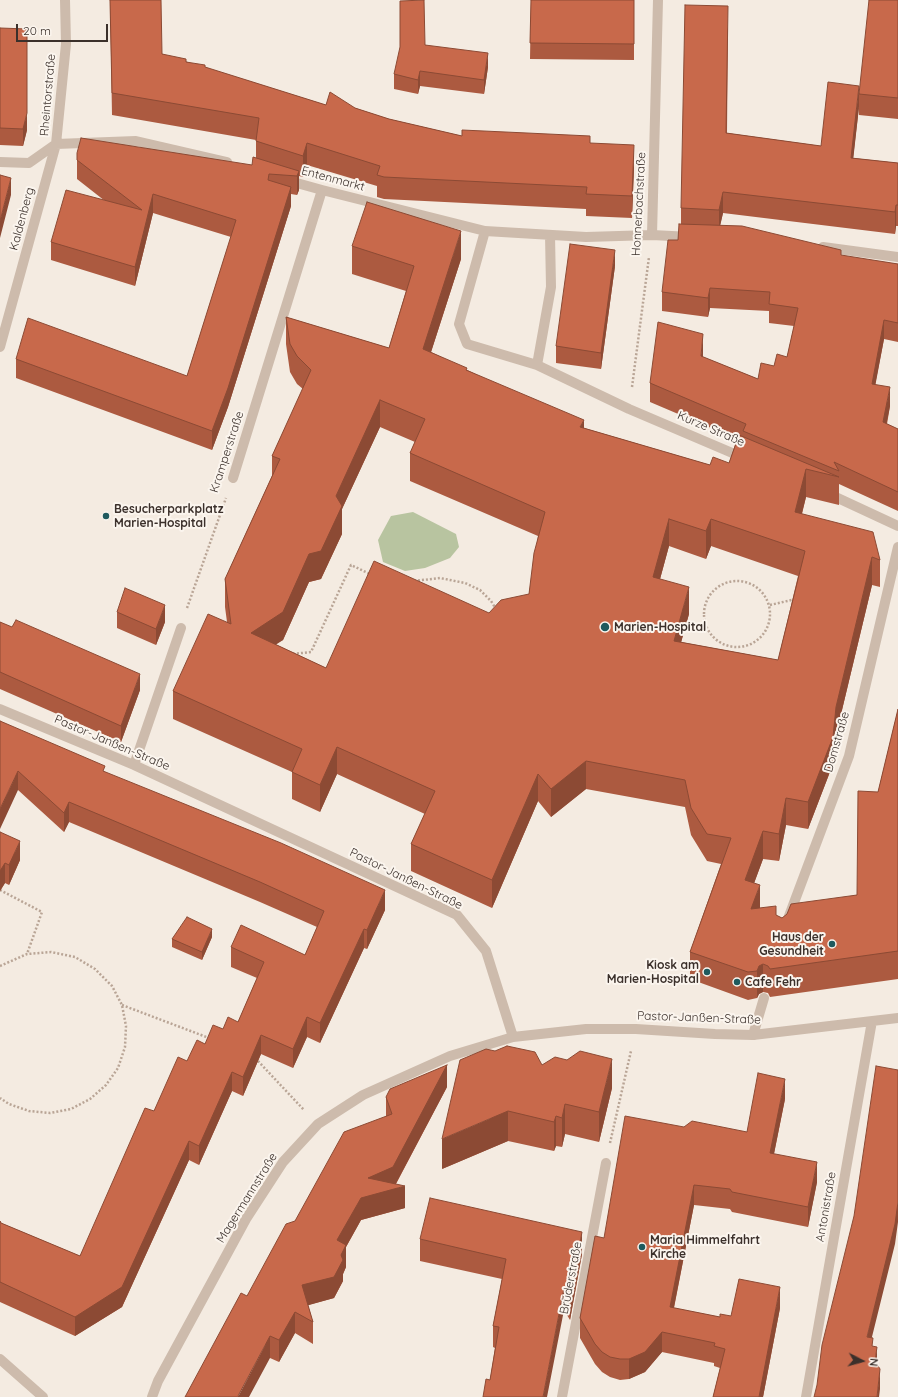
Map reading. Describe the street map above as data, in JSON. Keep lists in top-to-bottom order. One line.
{"streets":{"street":["Rheintorstraße","Entenmarkt","Honnerbachstraße","Kaldenberg","Kurze Straße","Kramperstraße","Domstraße","Pastor-Janßen-Straße","Magermannstraße","Antonistraße","Brüderstraße"]},"crossings":[["Rheintorstraße","Kaldenberg"],["Entenmarkt","Honnerbachstraße"],["Entenmarkt","Kramperstraße"],["Honnerbachstraße","Kurze Straße"],["Pastor-Janßen-Straße","Magermannstraße"],["Pastor-Janßen-Straße","Antonistraße"]],"places":["Besucherparkplatz Marien-Hospital","Marien-Hospital","Haus der Gesundheit","Kiosk am Marien-Hospital","Cafe Fehr","Maria Himmelfahrt Kirche"],"scale_bar":"20 m","north":"right"}
